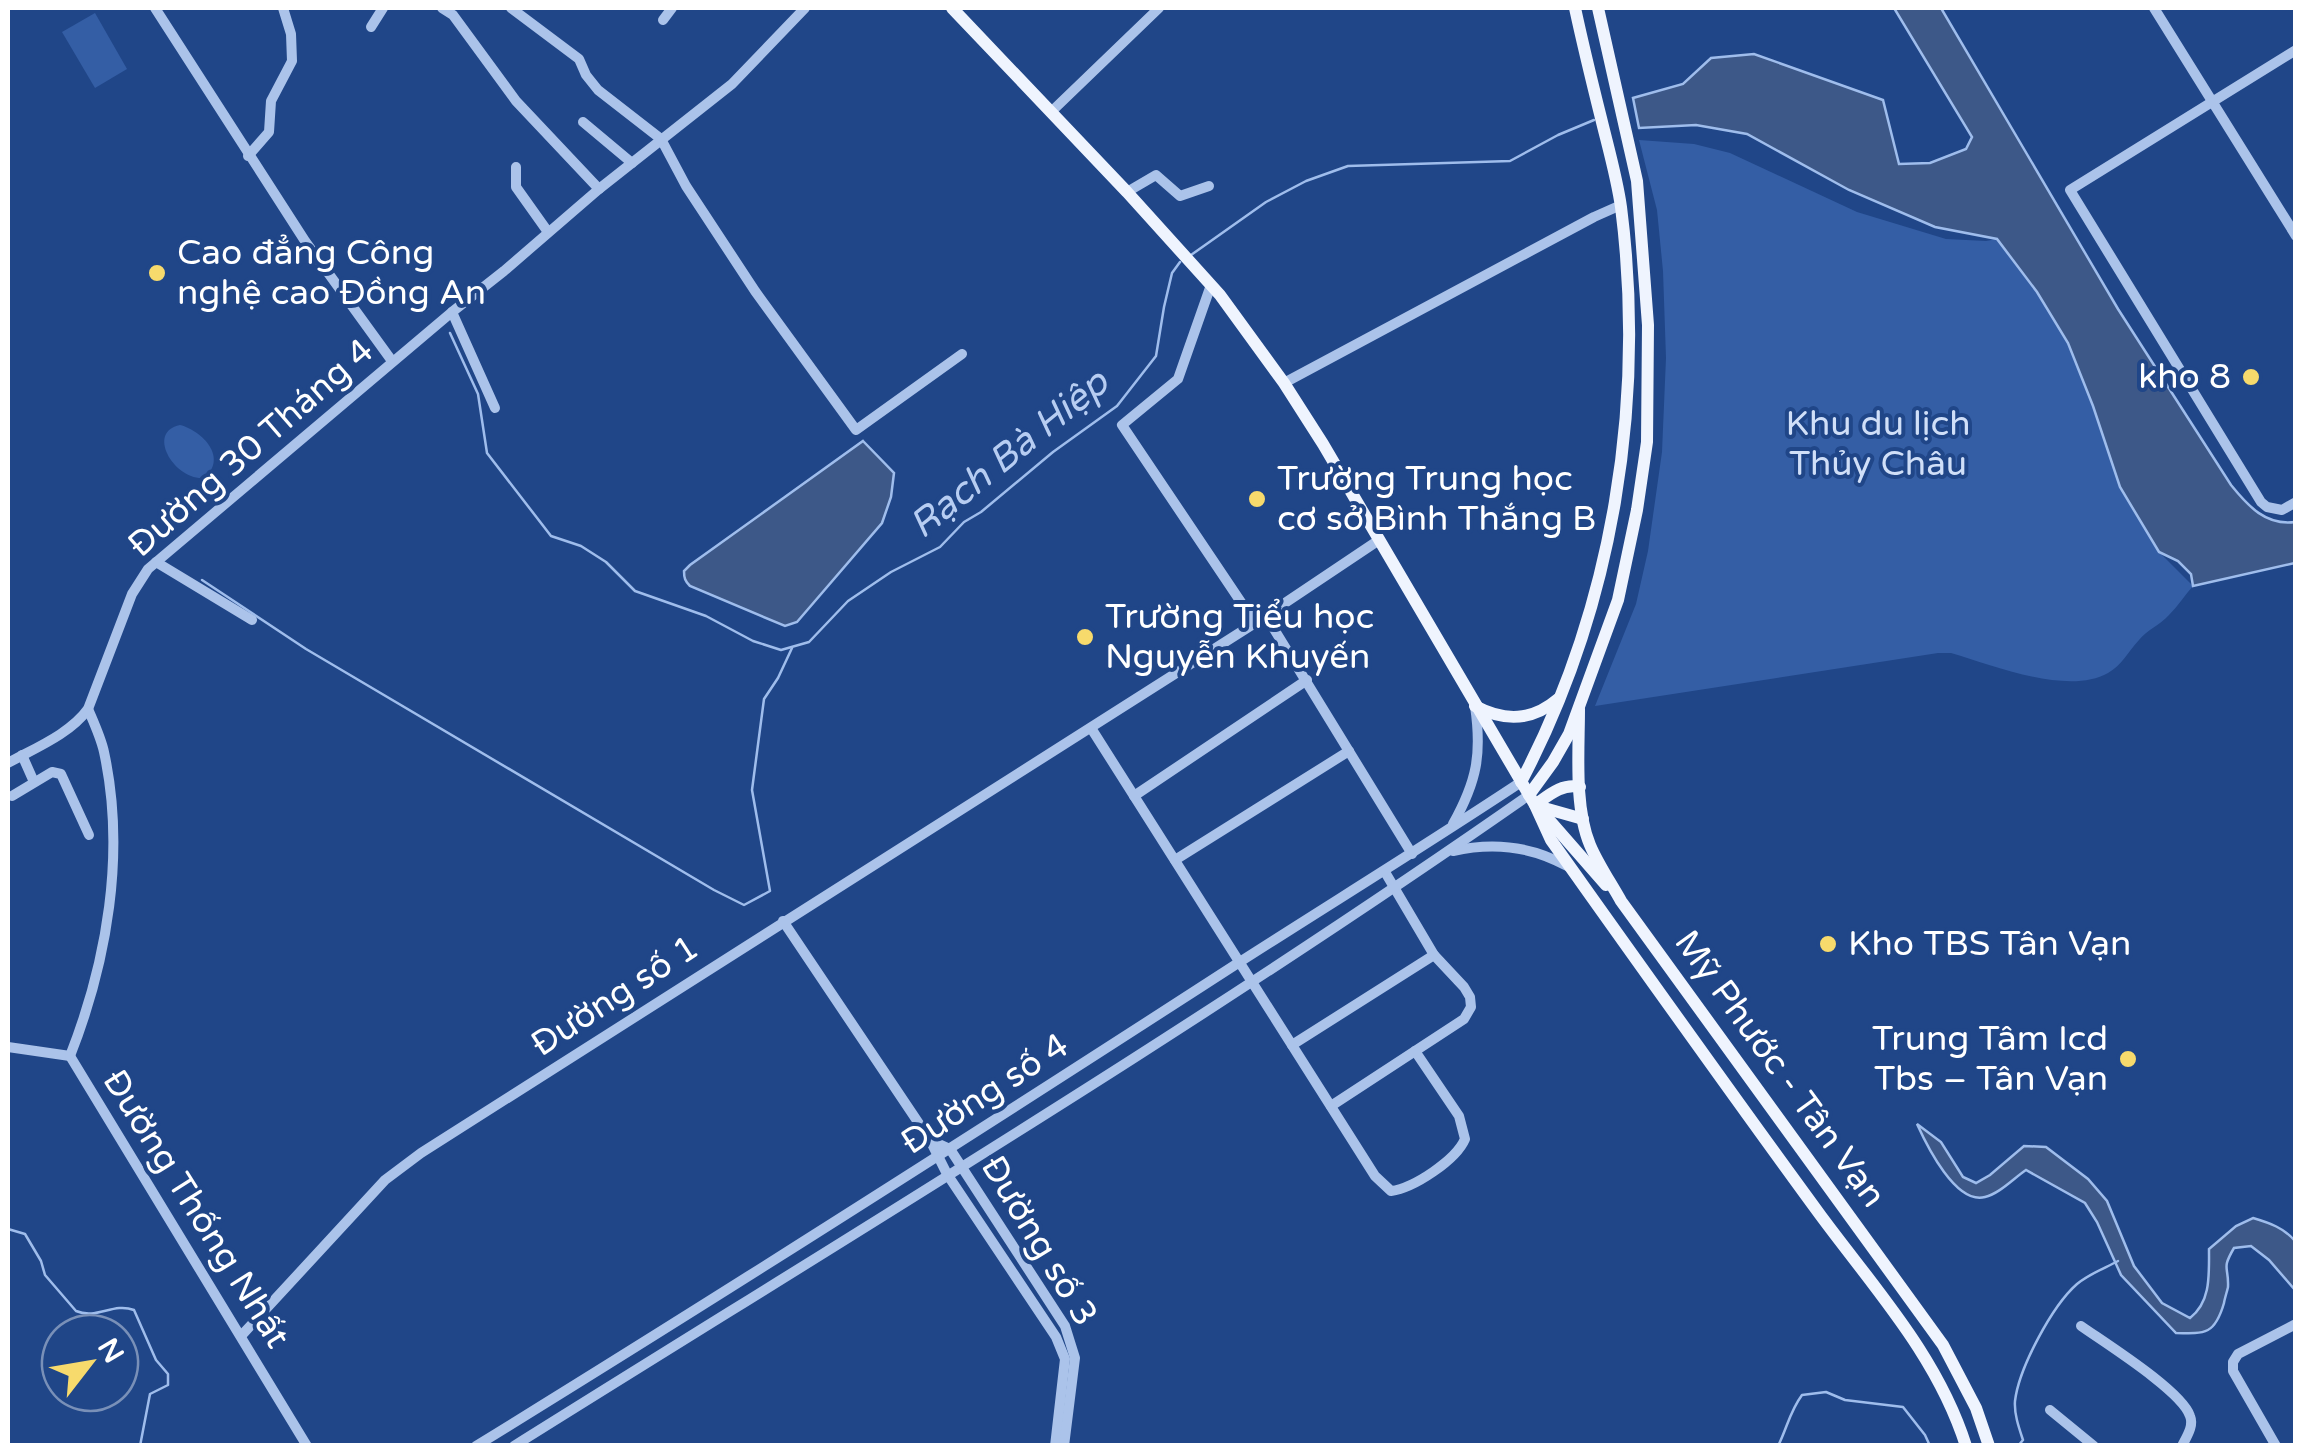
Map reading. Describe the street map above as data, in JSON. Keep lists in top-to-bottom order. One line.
{"streets":{"main road":["Mỹ Phước - Tân Vạn"],"street":["Đường 30 Tháng 4","Đường số 1","Đường số 4","Đường Thống Nhất","Đường số 3"]},"crossings":[["Đường số 1","Mỹ Phước - Tân Vạn"],["Đường số 1","Đường Thống Nhất"],["Đường số 1","Đường số 3"],["Mỹ Phước - Tân Vạn","Đường số 4"],["Đường số 4","Đường số 3"]],"water":["Rạch Bà Hiệp"],"parks":["Khu du lịch Thủy Châu"],"places":["Cao đẳng Công nghệ cao Đồng An","kho 8","Trường Trung học cơ sở Bình Thắng B","Trường Tiểu học Nguyễn Khuyến","Kho TBS Tân Vạn","Trung Tâm Icd Tbs – Tân Vạn"],"north":"top right"}
